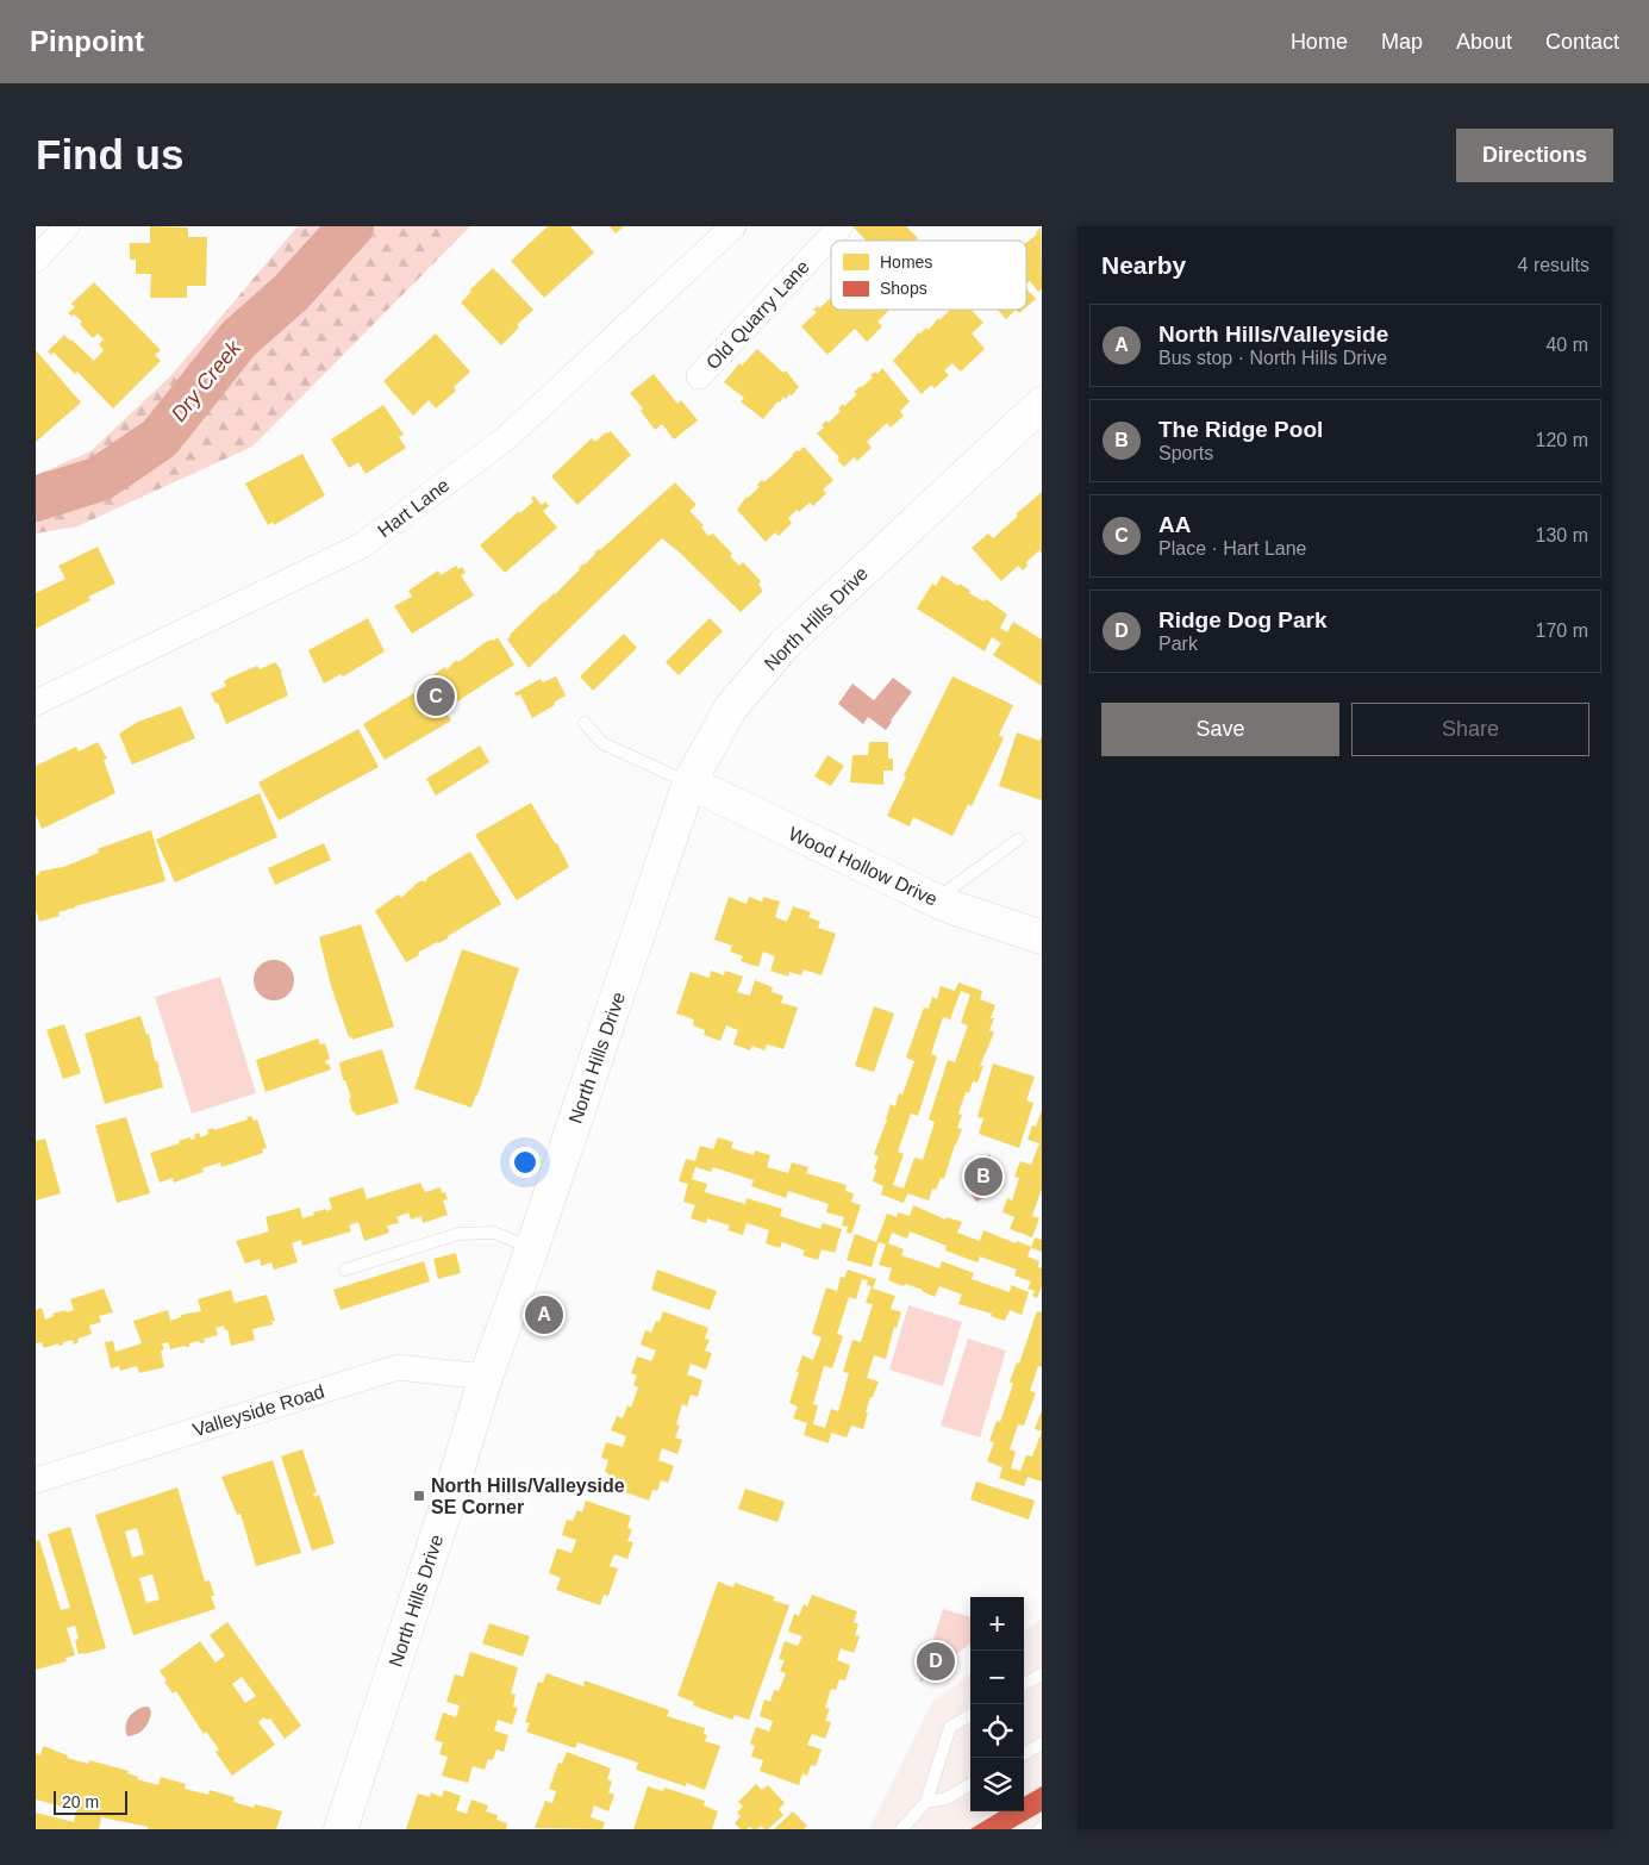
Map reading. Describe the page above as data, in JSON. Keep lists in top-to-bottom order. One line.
{"streets":{"street":["Old Quarry Lane","Hart Lane","North Hills Drive","Wood Hollow Drive","Valleyside Road"]},"crossings":[["North Hills Drive","Wood Hollow Drive"],["North Hills Drive","Valleyside Road"]],"water":["Dry Creek"],"places":{"transit":["North Hills/Valleyside SE Corner"]},"legend":["Homes","Shops"],"scale_bar":"20 m","page":{"header":"Pinpoint","nav":["Home","Map","About","Contact"],"buttons":["Directions",["Save","Share"]],"title":"Find us","heading":["Nearby","4 results"],"list":[{"mark":"A","name":"North Hills/Valleyside","note":"Bus stop · North Hills Drive","value":"40 m"},{"mark":"B","name":"The Ridge Pool","note":"Sports","value":"120 m"},{"mark":"C","name":"AA","note":"Place · Hart Lane","value":"130 m"},{"mark":"D","name":"Ridge Dog Park","note":"Park","value":"170 m"}],"pins":["C","B","A","D"],"map_buttons":["+","−"],"scale":"20 m"}}
